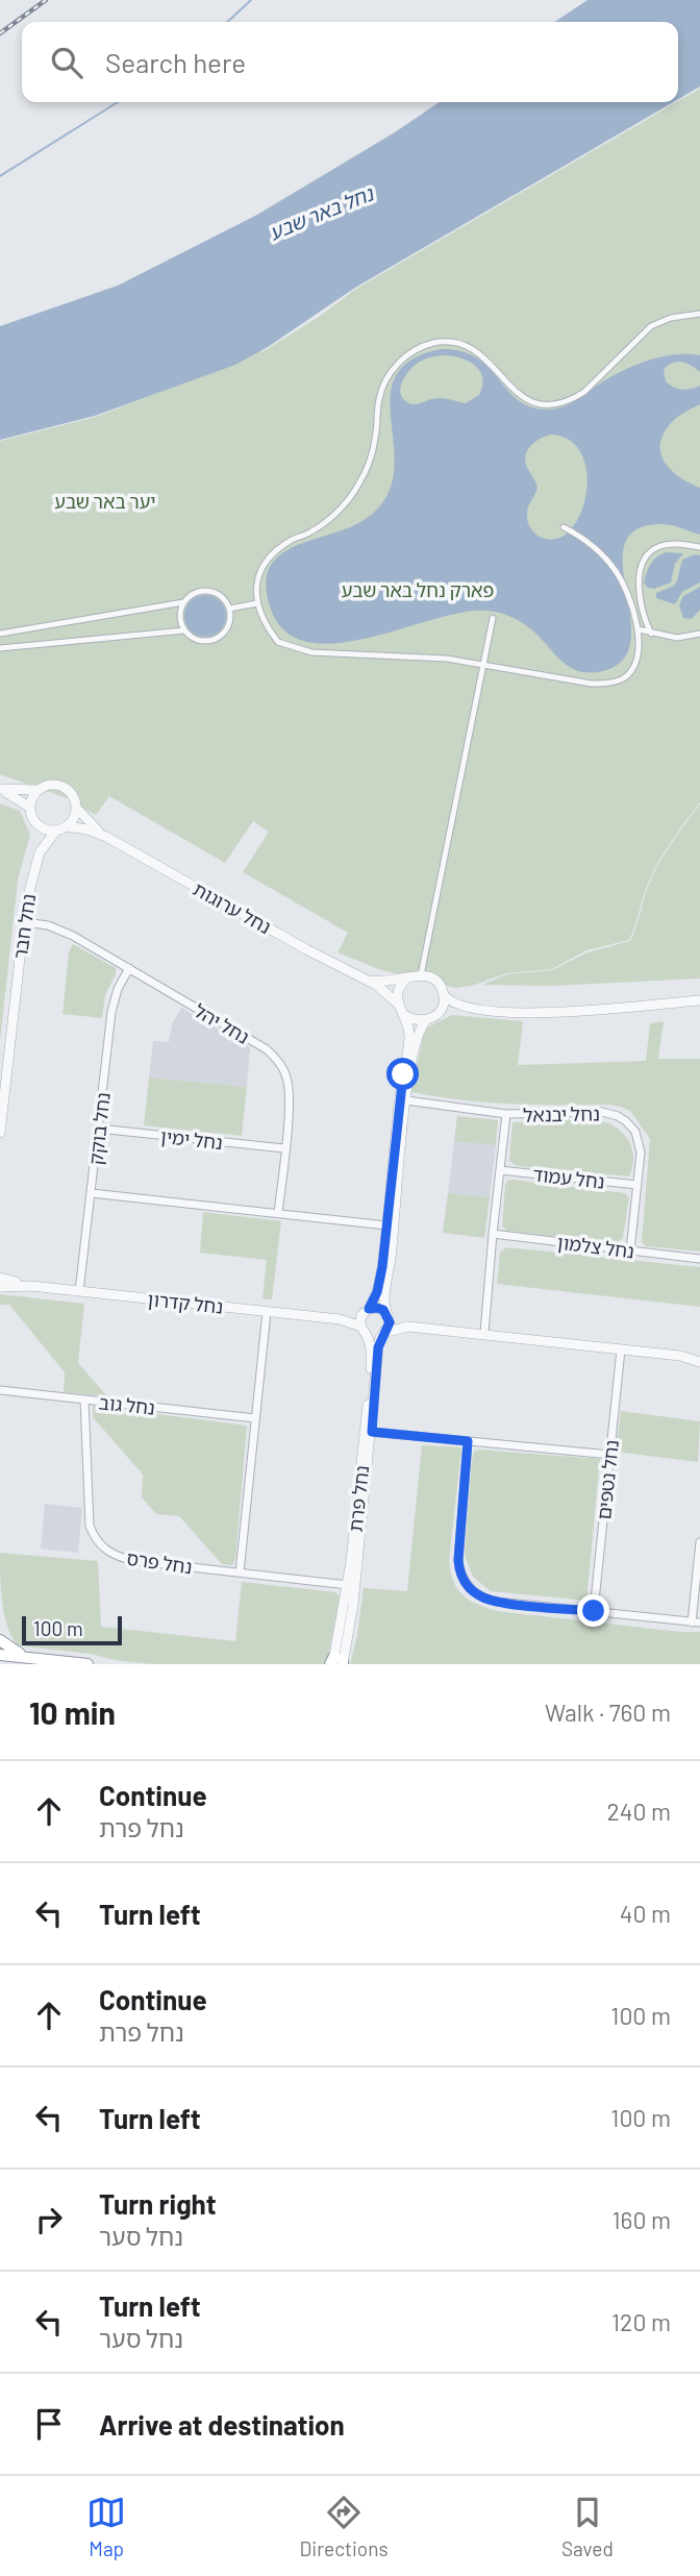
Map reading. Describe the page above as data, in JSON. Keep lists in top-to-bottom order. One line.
{"streets":{"street":["נחל ערוגות","נחל חבר","נחל יהל","נחל יבנאל","נחל בוקק","נחל ימין","נחל עמוד","נחל צלמון","נחל קדרון","נחל גוב","נחל נטפים","נחל פרת","נחל פרס"]},"crossings":[["נחל ערוגות","נחל חבר"],["נחל חבר","נחל יהל"],["נחל יהל","נחל בוקק"],["נחל יהל","נחל ימין"],["נחל יבנאל","נחל עמוד"],["נחל יבנאל","נחל צלמון"],["נחל בוקק","נחל ימין"],["נחל בוקק","נחל קדרון"],["נחל קדרון","נחל פרת"],["נחל גוב","נחל פרס"],["נחל פרת","נחל פרס"]],"water":["נחל באר שבע"],"parks":["יער באר שבע","פארק נחל באר שבע"],"scale_bar":"100 m","page":{"search":"Search here","scale":"100 m","heading":["10 min","Walk · 760 m"],"list":[["Continue","נחל פרת","240 m"],["Turn left","40 m"],["Continue","נחל פרת","100 m"],["Turn left","100 m"],["Turn right","נחל סער","160 m"],["Turn left","נחל סער","120 m"],"Arrive at destination"],"nav":["Map","Directions","Saved"]}}
